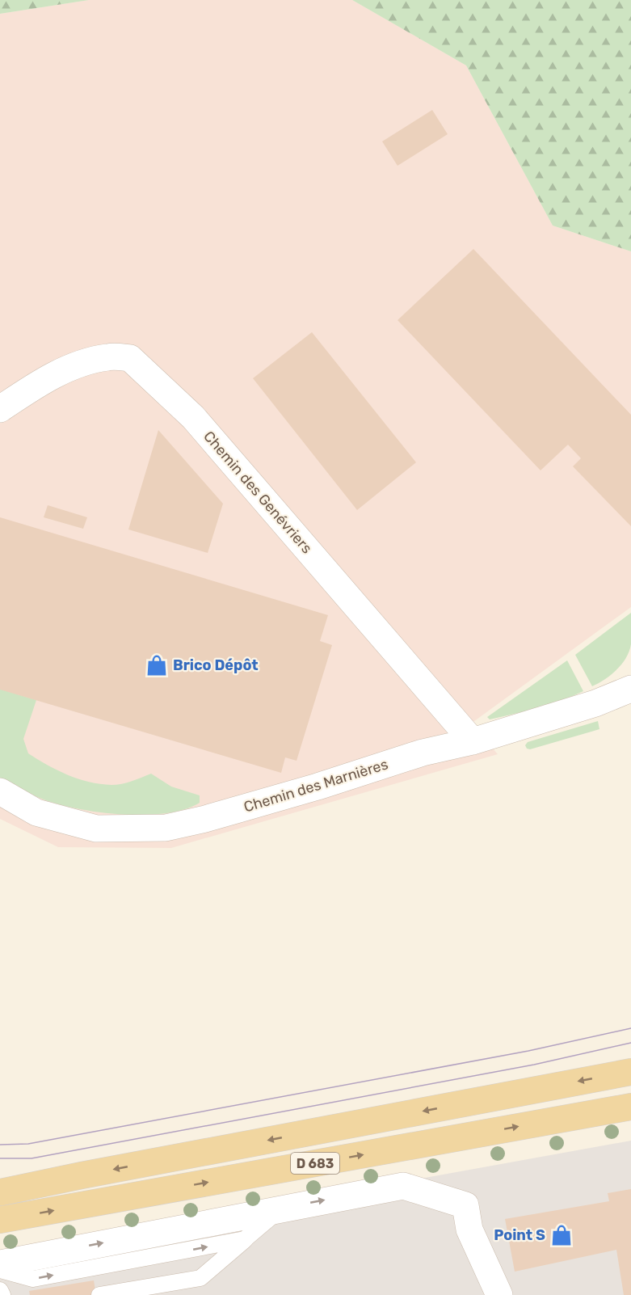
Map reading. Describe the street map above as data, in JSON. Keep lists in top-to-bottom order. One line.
{"streets":{"main road":["D 683"],"street":["Chemin des Genévriers","Chemin des Marnières"]},"crossings":[["Chemin des Genévriers","Chemin des Marnières"]],"places":{"shop":["Brico Dépôt","Point S"]}}
